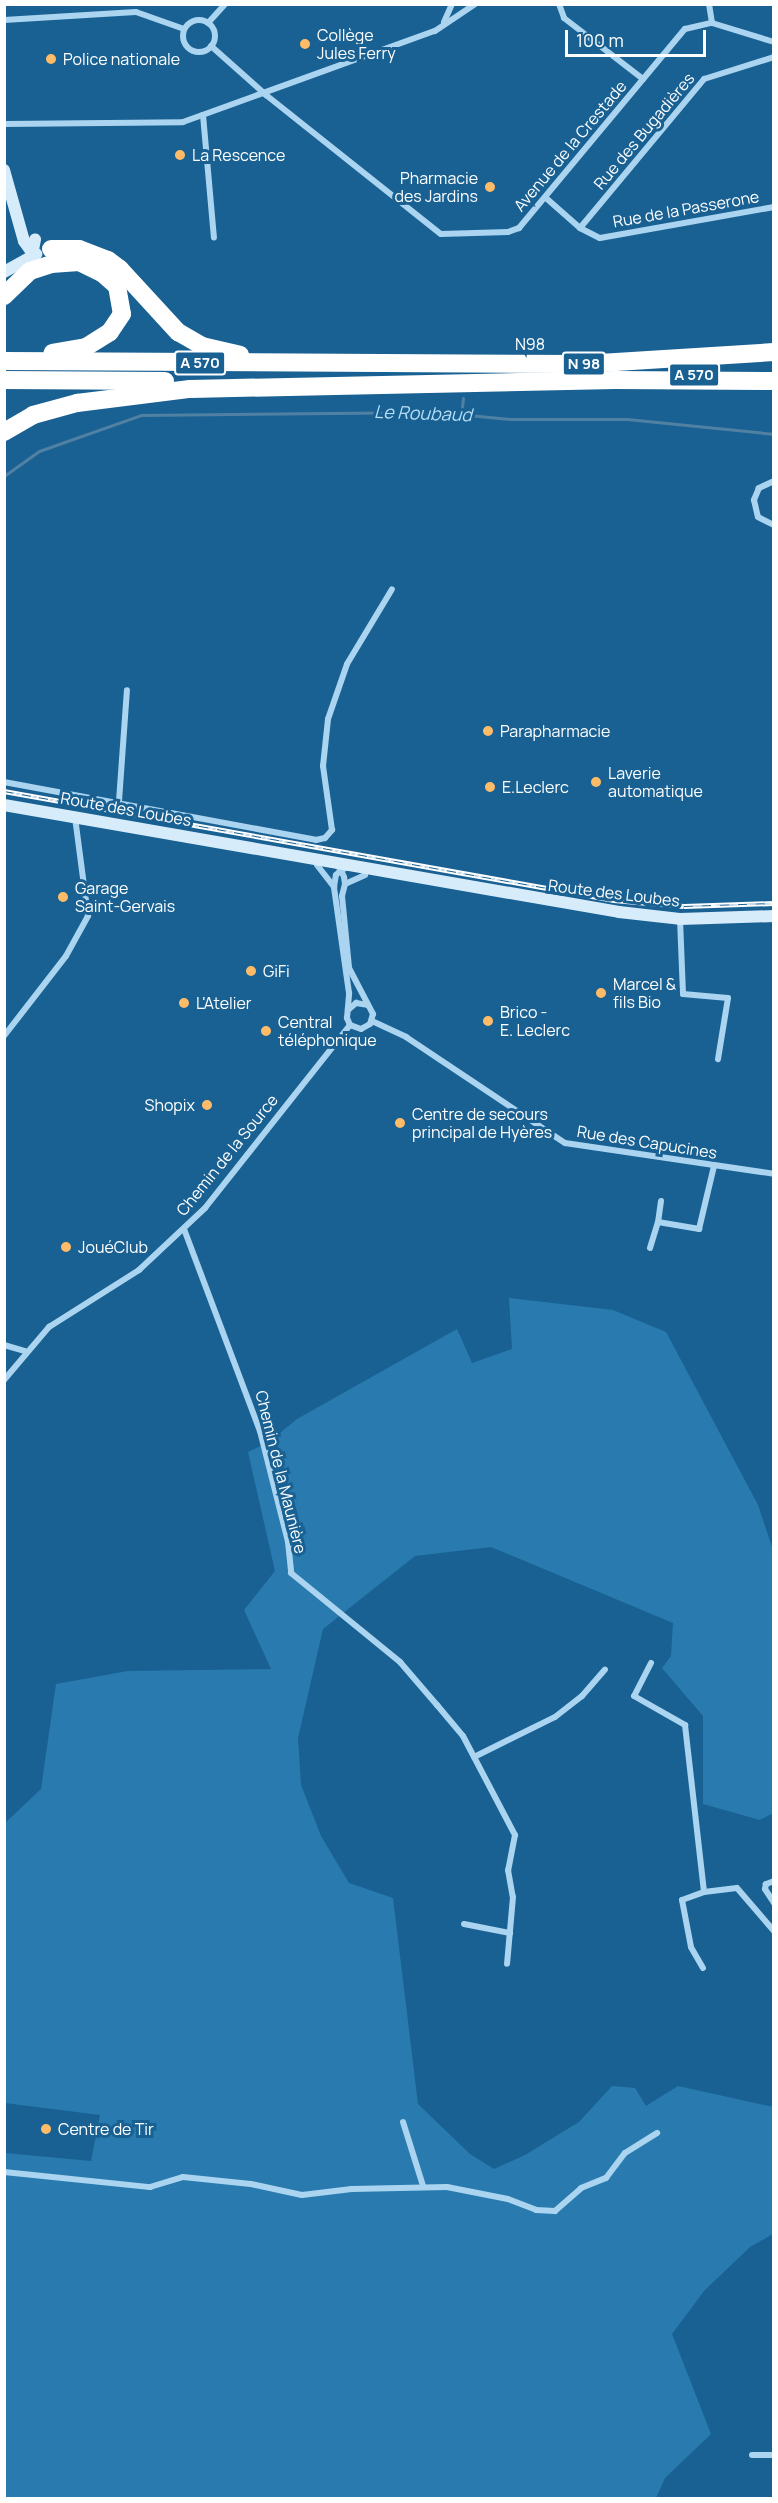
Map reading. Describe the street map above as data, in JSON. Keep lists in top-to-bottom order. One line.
{"streets":{"highway":["N98","A 570","N 98"],"main road":["Route des Loubes"],"street":["Rue des Bugadières","Avenue de la Crestade","Rue de la Passerone","Rue des Capucines","Chemin de la Source","Chemin de la Maunière"]},"crossings":[["Rue des Bugadières","Rue de la Passerone"],["Avenue de la Crestade","Rue de la Passerone"],["N98","A 570"],["Rue des Capucines","Chemin de la Source"],["Chemin de la Source","Chemin de la Maunière"]],"water":["Le Roubaud"],"places":["Collège Jules Ferry","Police nationale","La Rescence","Pharmacie des Jardins","Parapharmacie","Laverie automatique","E.Leclerc","Garage Saint-Gervais","GiFi","Marcel & fils Bio","L'Atelier","Brico - E. Leclerc","Central téléphonique","Shopix","Centre de secours principal de Hyères","JouéClub","Centre de Tir"],"scale_bar":"100 m"}
